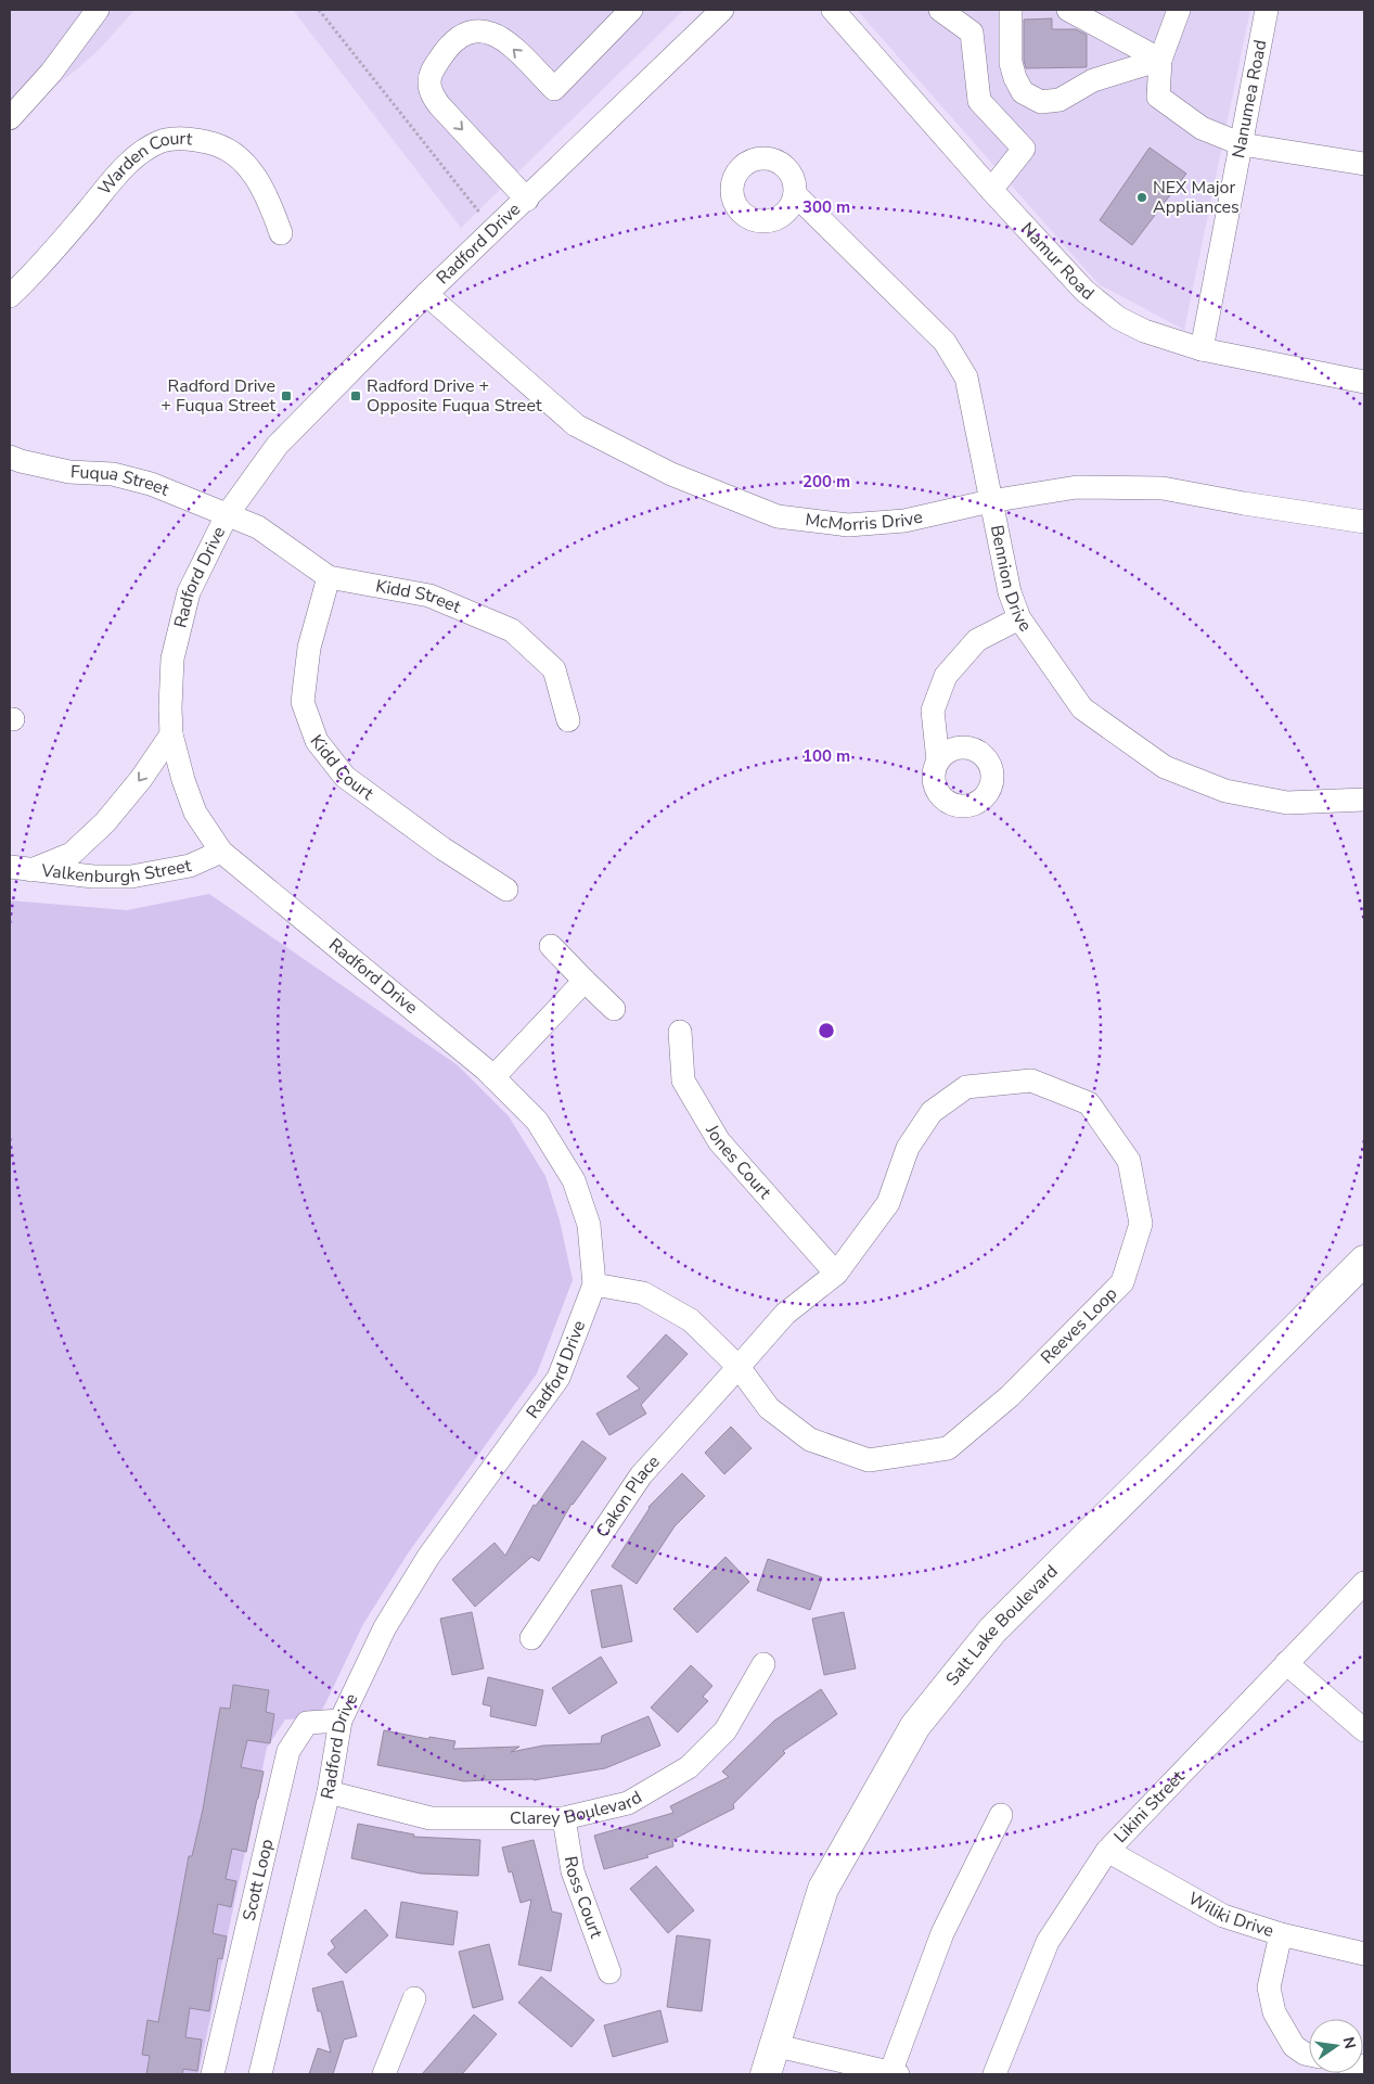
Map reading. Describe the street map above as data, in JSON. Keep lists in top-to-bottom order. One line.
{"streets":{"main road":["Salt Lake Boulevard"],"street":["Nanumea Road","Warden Court","Radford Drive","Namur Road","Fuqua Street","McMorris Drive","Bennion Drive","Kidd Street","Kidd Court","Valkenburgh Street","Jones Court","Reeves Loop","Cakon Place","Clarey Boulevard","Likini Street","Scott Loop","Ross Court","Wiliki Drive"]},"crossings":[["Nanumea Road","Namur Road"],["Radford Drive","Fuqua Street"],["Radford Drive","McMorris Drive"],["Radford Drive","Kidd Street"],["Radford Drive","Valkenburgh Street"],["Radford Drive","Reeves Loop"],["Radford Drive","Clarey Boulevard"],["Radford Drive","Scott Loop"],["Fuqua Street","Kidd Street"],["McMorris Drive","Bennion Drive"],["Kidd Street","Kidd Court"],["Jones Court","Reeves Loop"],["Reeves Loop","Cakon Place"],["Clarey Boulevard","Ross Court"],["Likini Street","Wiliki Drive"]],"places":{"other":["NEX Major Appliances"],"transit":["Radford Drive + Fuqua Street","Radford Drive + Opposite Fuqua Street"]},"north":"right","rings":["300 m","200 m","100 m"]}
